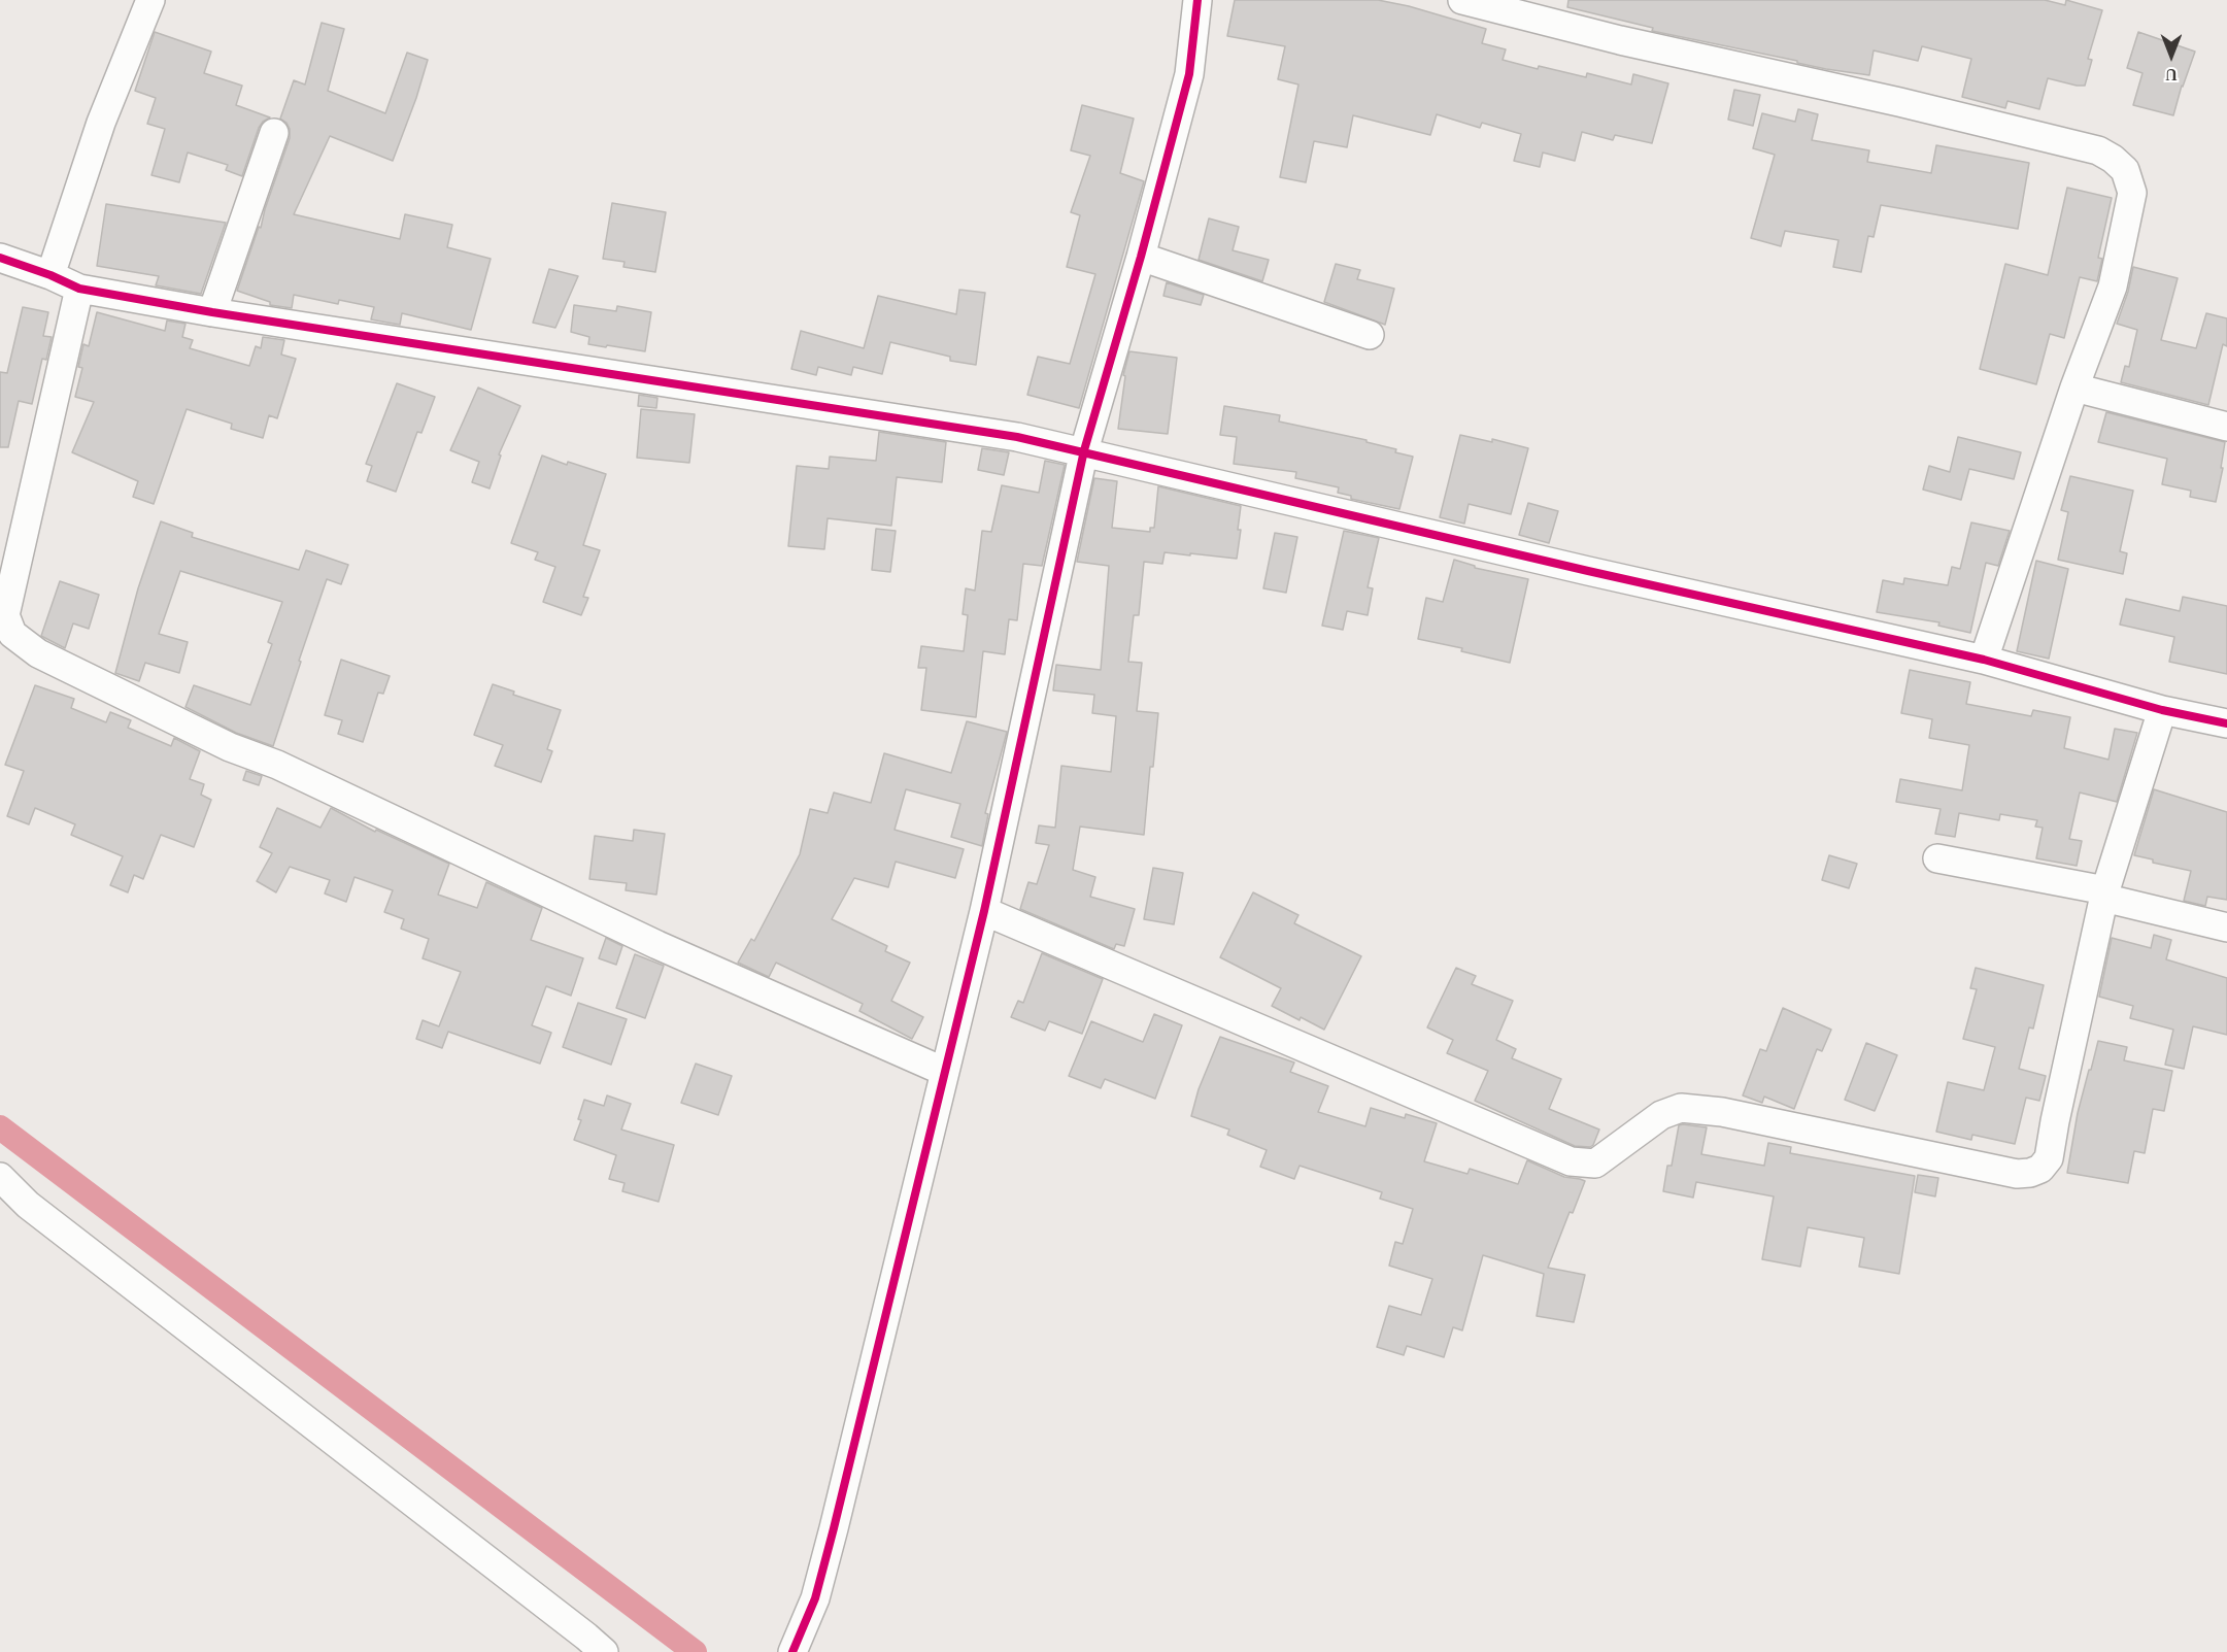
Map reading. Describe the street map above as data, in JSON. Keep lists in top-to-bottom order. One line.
{"north":"bottom"}
